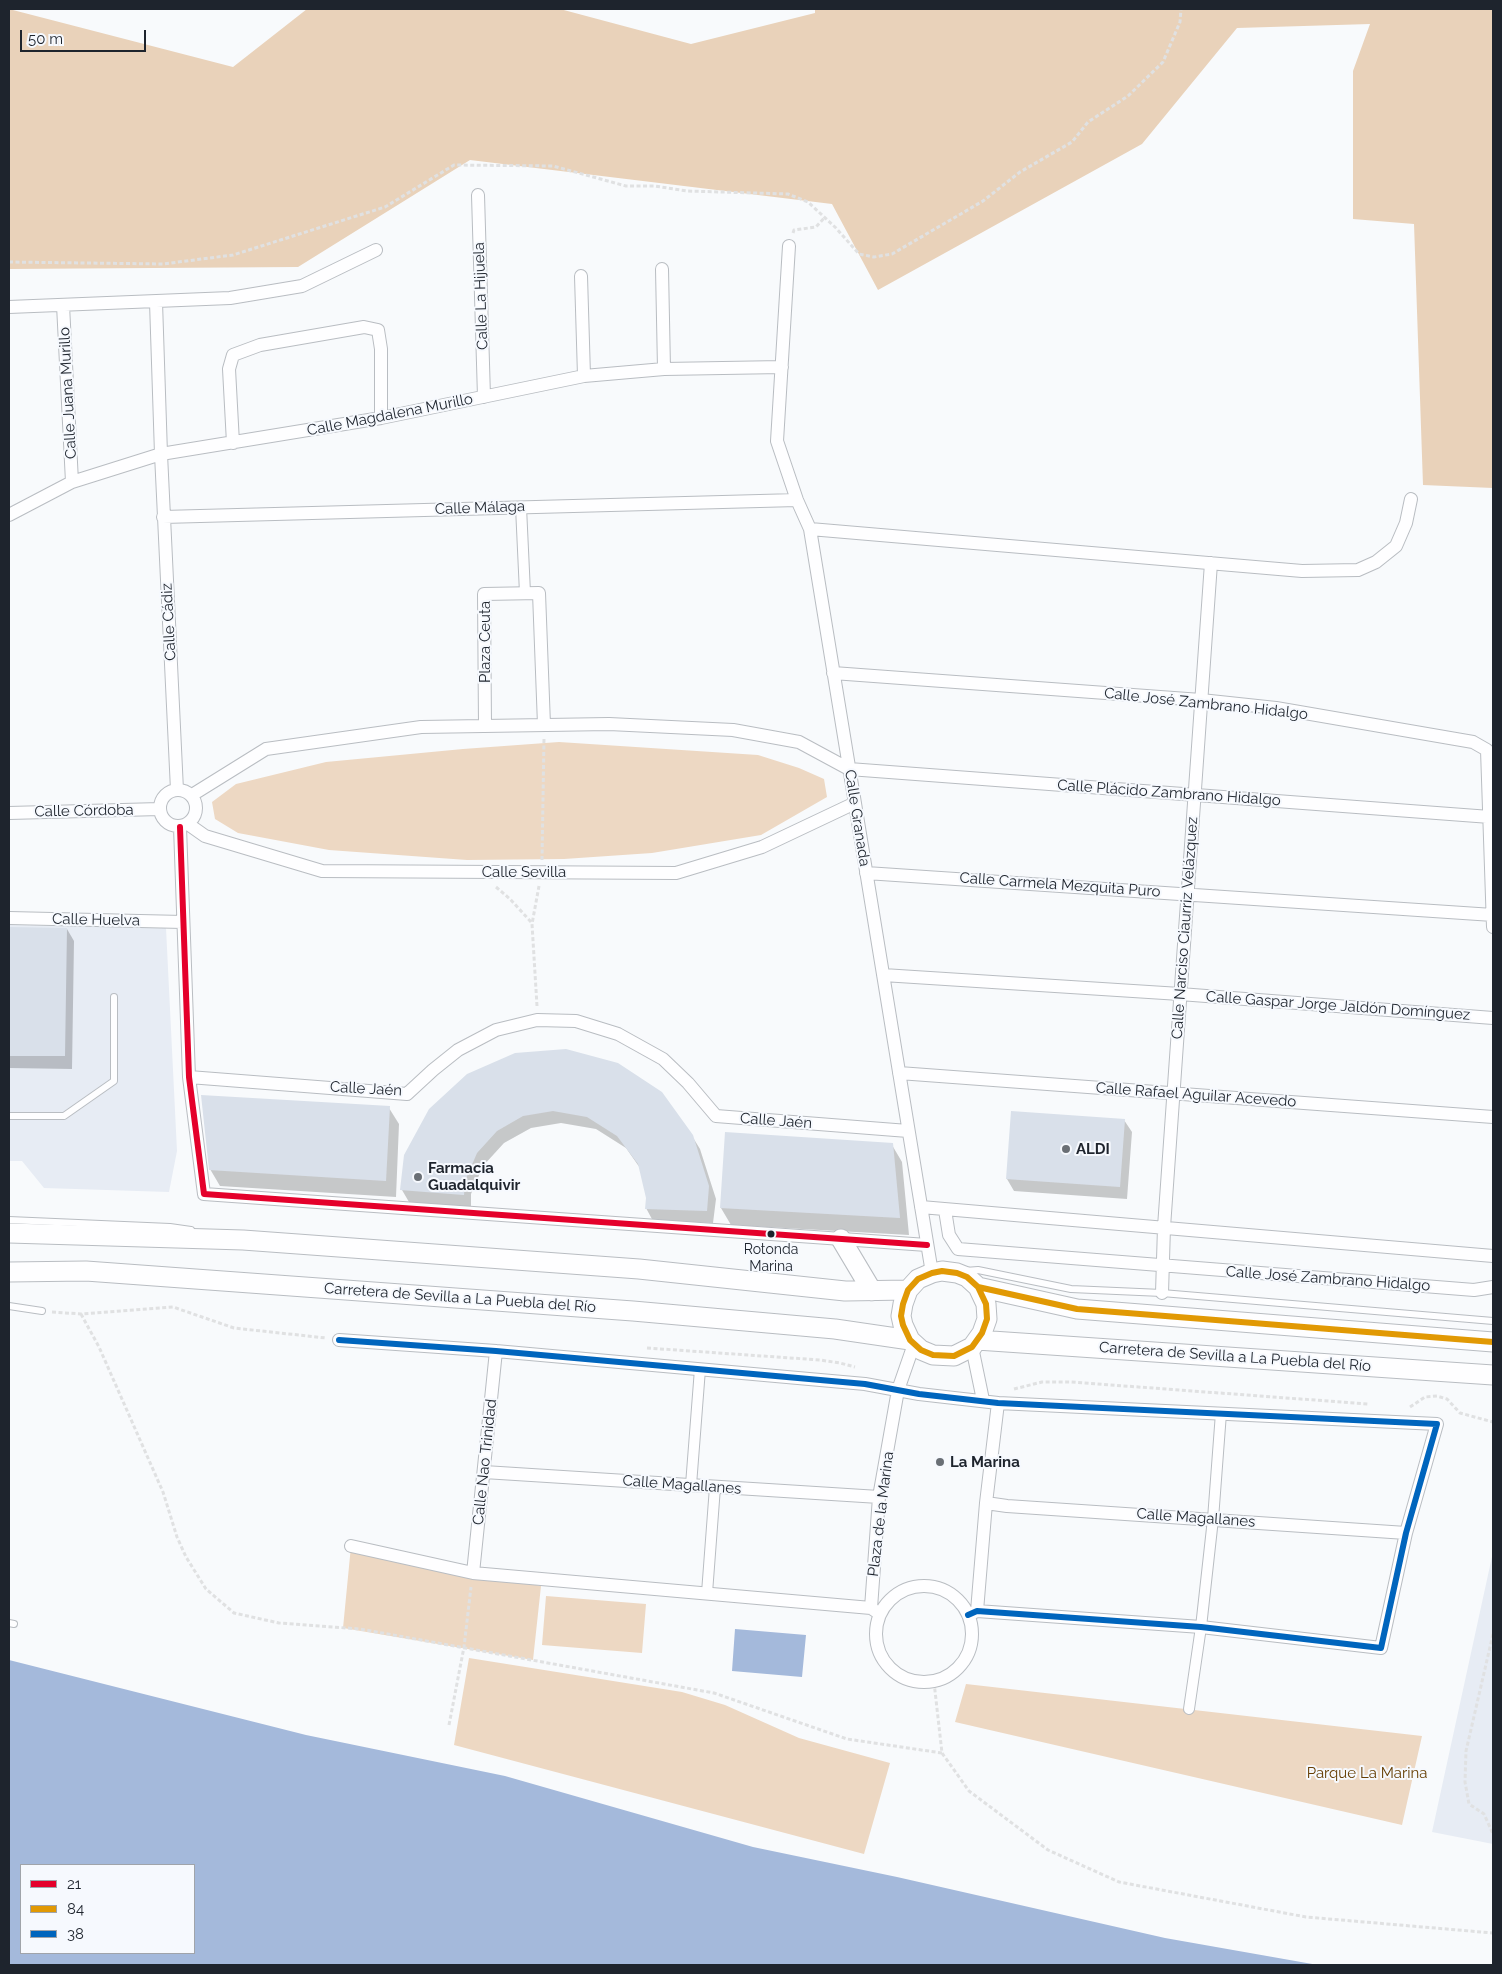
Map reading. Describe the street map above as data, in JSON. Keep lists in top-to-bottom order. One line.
{"streets":{"main road":["Carretera de Sevilla a La Puebla del Río"],"street":["Calle La Hijuela","Calle Juana Murillo","Calle Magdalena Murillo","Calle Málaga","Calle Cádiz","Plaza Ceuta","Calle José Zambrano Hidalgo","Calle Plácido Zambrano Hidalgo","Calle Córdoba","Calle Granada","Calle Sevilla","Calle Carmela Mezquita Puro","Calle Huelva","Calle Narciso Ciaurriz Velázquez","Calle Gaspar Jorge Jaldón Domínguez","Calle Jaén","Calle Rafael Aguilar Acevedo","Calle Nao Trinidad","Calle Magallanes","Plaza de la Marina"]},"crossings":[["Calle La Hijuela","Calle Magdalena Murillo"],["Calle Juana Murillo","Calle Magdalena Murillo"],["Calle Magdalena Murillo","Calle Cádiz"],["Calle Magdalena Murillo","Calle Granada"],["Calle Málaga","Calle Cádiz"],["Calle Málaga","Calle Granada"],["Calle Cádiz","Calle Córdoba"],["Calle Cádiz","Calle Sevilla"],["Calle José Zambrano Hidalgo","Calle Plácido Zambrano Hidalgo"],["Calle José Zambrano Hidalgo","Calle Granada"],["Calle José Zambrano Hidalgo","Calle Carmela Mezquita Puro"],["Calle José Zambrano Hidalgo","Calle Narciso Ciaurriz Velázquez"],["Calle Plácido Zambrano Hidalgo","Calle Granada"],["Calle Plácido Zambrano Hidalgo","Calle Narciso Ciaurriz Velázquez"],["Calle Córdoba","Calle Sevilla"],["Calle Granada","Calle Sevilla"],["Calle Granada","Calle Carmela Mezquita Puro"],["Calle Granada","Calle Gaspar Jorge Jaldón Domínguez"],["Calle Granada","Calle Jaén"],["Calle Granada","Calle Rafael Aguilar Acevedo"],["Calle Granada","Carretera de Sevilla a La Puebla del Río"],["Calle Granada","Plaza de la Marina"],["Calle Carmela Mezquita Puro","Calle Narciso Ciaurriz Velázquez"],["Calle Narciso Ciaurriz Velázquez","Calle Gaspar Jorge Jaldón Domínguez"],["Calle Narciso Ciaurriz Velázquez","Calle Rafael Aguilar Acevedo"],["Carretera de Sevilla a La Puebla del Río","Plaza de la Marina"],["Calle Nao Trinidad","Calle Magallanes"],["Calle Magallanes","Plaza de la Marina"]],"parks":["Parque La Marina"],"places":["ALDI","Farmacia Guadalquivir","Rotonda Marina","La Marina"],"lines":["transit line 21","transit line 84","transit line 38"],"legend":["21","84","38"],"scale_bar":"50 m"}
